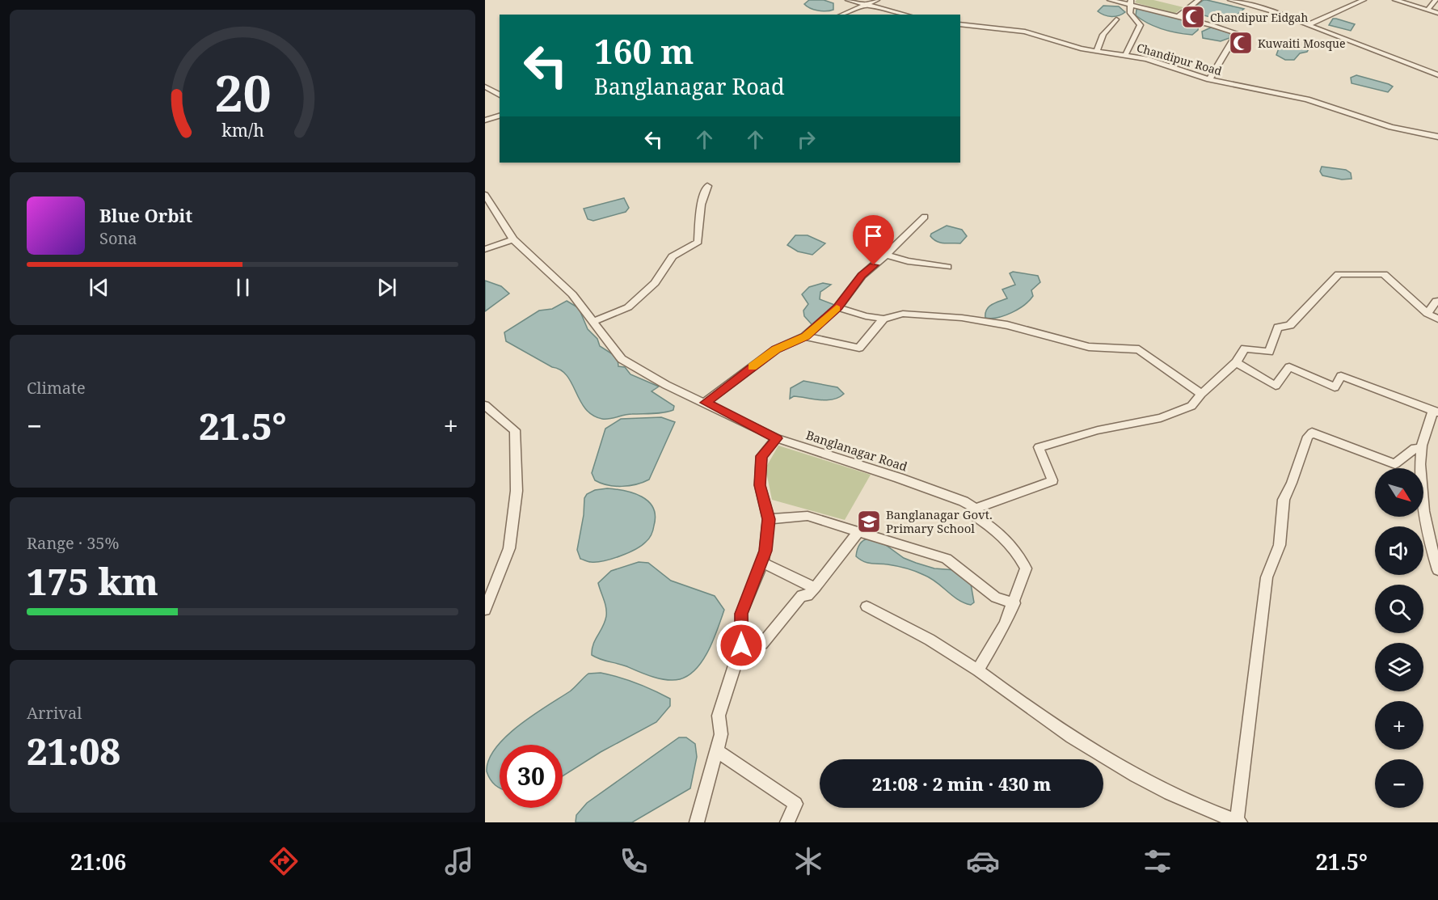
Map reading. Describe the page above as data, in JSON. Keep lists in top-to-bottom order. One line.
{"streets":{"street":["Chandipur Road","Banglanagar Road"]},"places":{"mosque":["Chandipur Eidgah","Kuwaiti Mosque"],"school or university":["Banglanagar Govt. Primary School"]},"north":"bottom right","page":{"turn":["160 m","Banglanagar Road"],"song":["Blue Orbit","Sona"],"tile":["Climate",["Range · 35%","175 km"],["Arrival","21:08"]],"heat":["−","21.5°","+"],"map_buttons":["+","−"],"limit":"30","trip":"21:08 · 2 min · 430 m","tabs":["21:06","21.5°"],"gauge":["20","km/h"]}}
